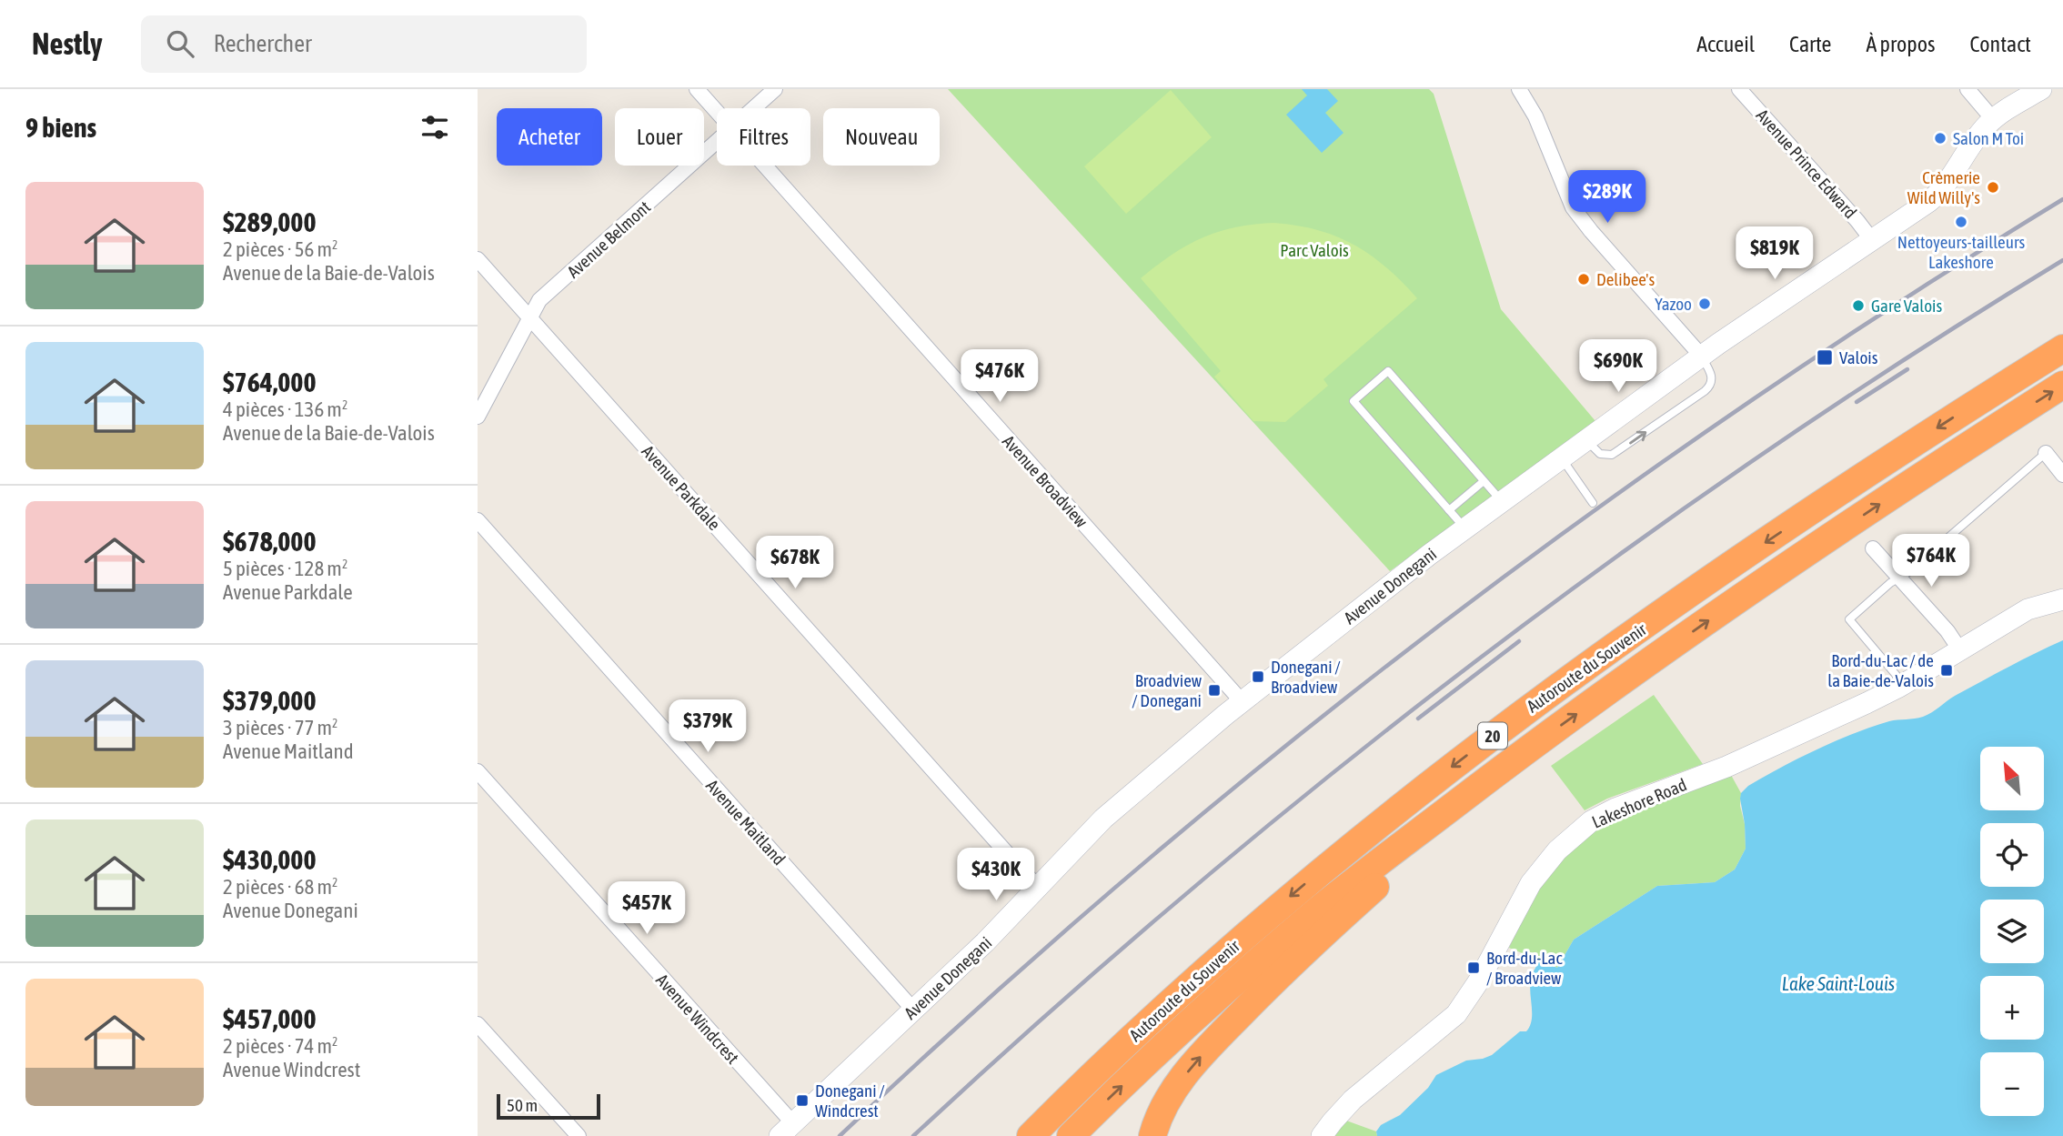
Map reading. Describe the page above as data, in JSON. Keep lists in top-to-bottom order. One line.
{"streets":{"highway":["Autoroute du Souvenir","20"],"street":["Avenue Prince Edward","Avenue Belmont","Avenue Broadview","Avenue Parkdale","Avenue Donegani","Lakeshore Road","Avenue Maitland","Avenue Windcrest"]},"crossings":[["Avenue Prince Edward","Avenue Donegani"],["Avenue Belmont","Avenue Parkdale"],["Avenue Broadview","Avenue Donegani"],["Avenue Parkdale","Avenue Donegani"],["Avenue Donegani","Avenue Maitland"],["Avenue Donegani","Avenue Windcrest"]],"water":["Lake Saint-Louis"],"parks":["Parc Valois"],"places":{"other":["Salon M Toi","Crèmerie Wild Willy's","Nettoyeurs-tailleurs Lakeshore","Delibee's","Yazoo","Gare Valois"],"transit":["Valois","Bord-du-Lac / de la Baie-de-Valois","Donegani / Broadview","Broadview / Donegani","Bord-du-Lac / Broadview","Donegani / Windcrest"]},"scale_bar":"50 m","north":"top left","page":{"header":"Nestly","search":"Rechercher","nav":["Accueil","Carte","À propos","Contact"],"heading":"9 biens","chip":["Acheter","Louer","Filtres","Nouveau"],"list":[{"name":"$289,000","note":"2 pièces · 56 m² · Avenue de la Baie-de-Valois"},{"name":"$764,000","note":"4 pièces · 136 m² · Avenue de la Baie-de-Valois"},{"name":"$678,000","note":"5 pièces · 128 m² · Avenue Parkdale"},{"name":"$379,000","note":"3 pièces · 77 m² · Avenue Maitland"},{"name":"$430,000","note":"2 pièces · 68 m² · Avenue Donegani"},{"name":"$457,000","note":"2 pièces · 74 m² · Avenue Windcrest"}],"price":["$289K","$819K","$690K","$476K","$764K","$678K","$379K","$430K","$457K"],"map_buttons":["+","−"],"scale":"50 m"}}
